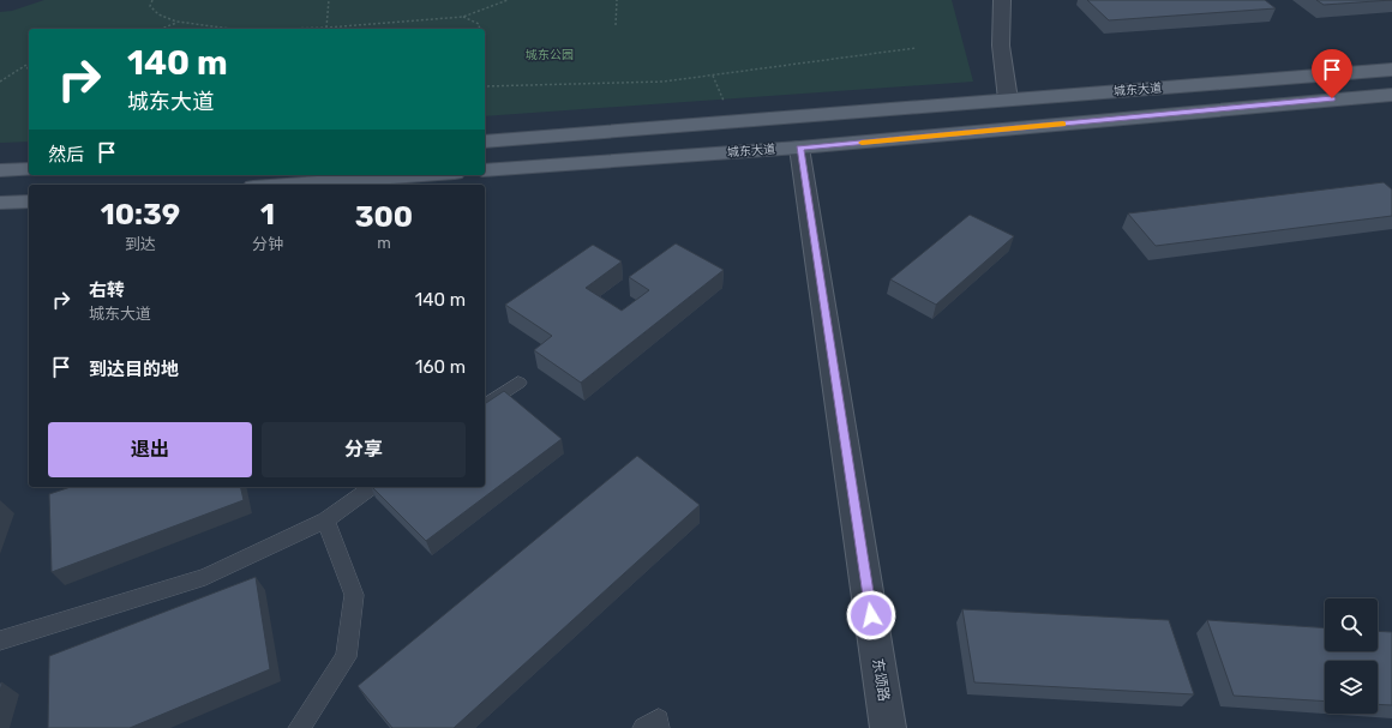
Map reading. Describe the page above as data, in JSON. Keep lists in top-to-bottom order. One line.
{"streets":{"main road":["城东大道"],"street":["东颂路"]},"crossings":[["城东大道","东颂路"]],"parks":["城东公园"],"page":{"turn":["140 m","城东大道"],"then":"然后","eta":["10:39","到达","1","分钟","300","m"],"list":[{"name":"右转","note":"城东大道","value":"140 m"},{"name":"到达目的地","value":"160 m"}],"buttons":["退出","分享"]}}
